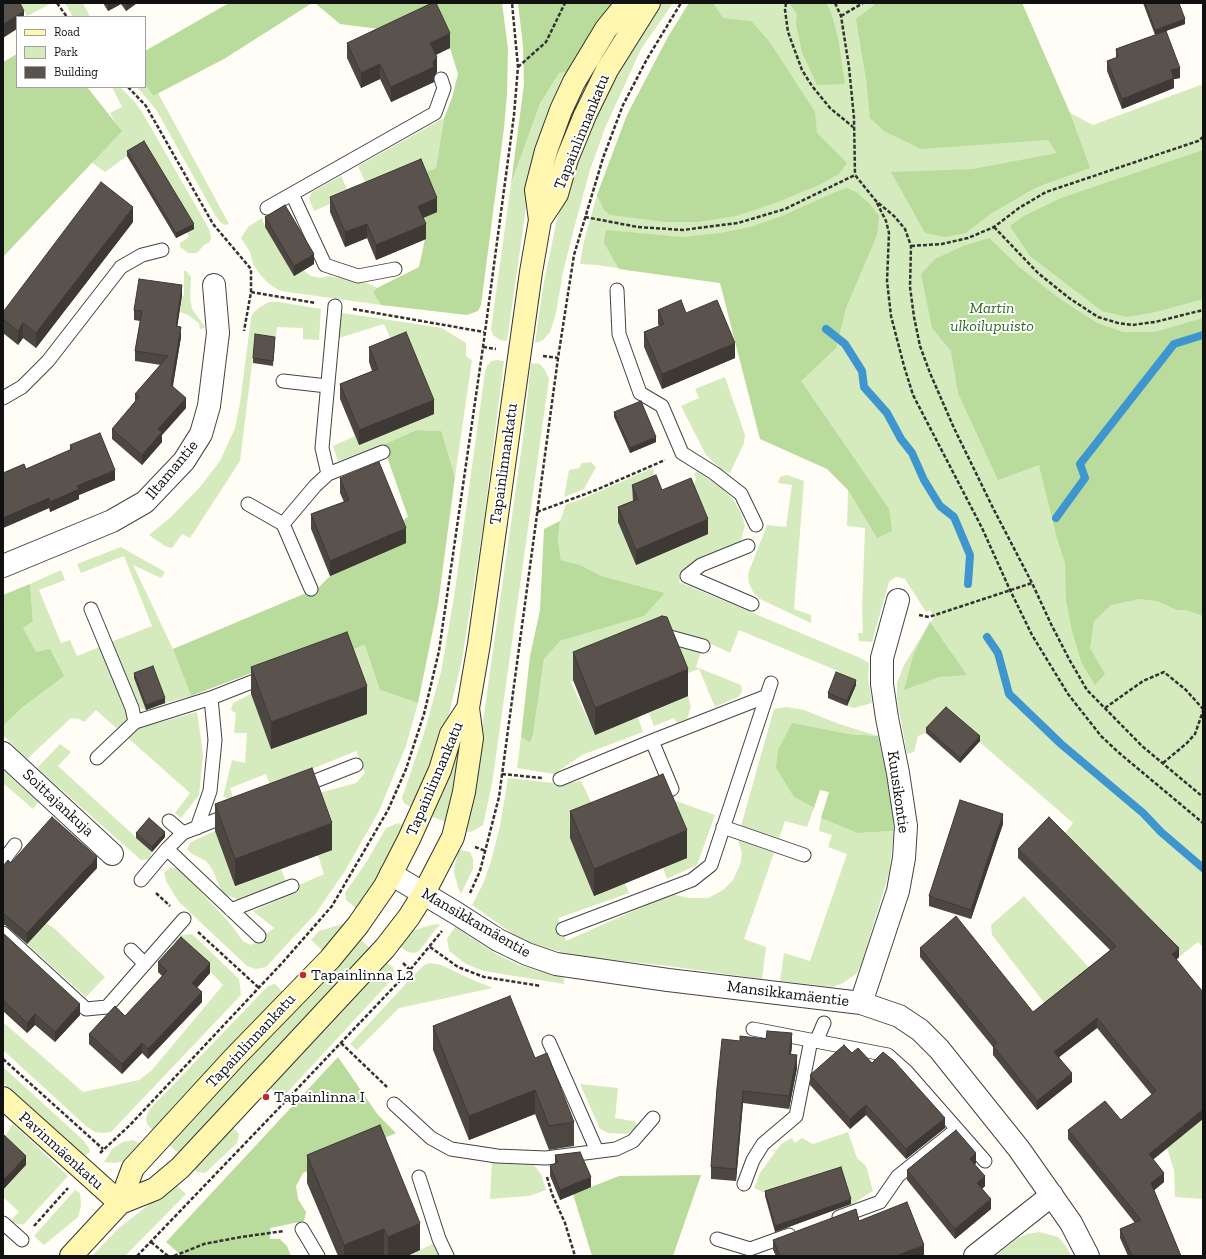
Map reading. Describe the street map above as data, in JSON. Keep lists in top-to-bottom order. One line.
{"streets":{"street":["Tapainlinnankatu","Iltamantie","Kuusikontie","Soittajankuja","Mansikkamäentie","Pavinmäenkatu"]},"crossings":[["Tapainlinnankatu","Mansikkamäentie"],["Tapainlinnankatu","Pavinmäenkatu"],["Kuusikontie","Mansikkamäentie"]],"parks":["Martin ulkoilupuisto"],"places":["Tapainlinna L2","Tapainlinna I"],"legend":["Road","Park","Building"]}
